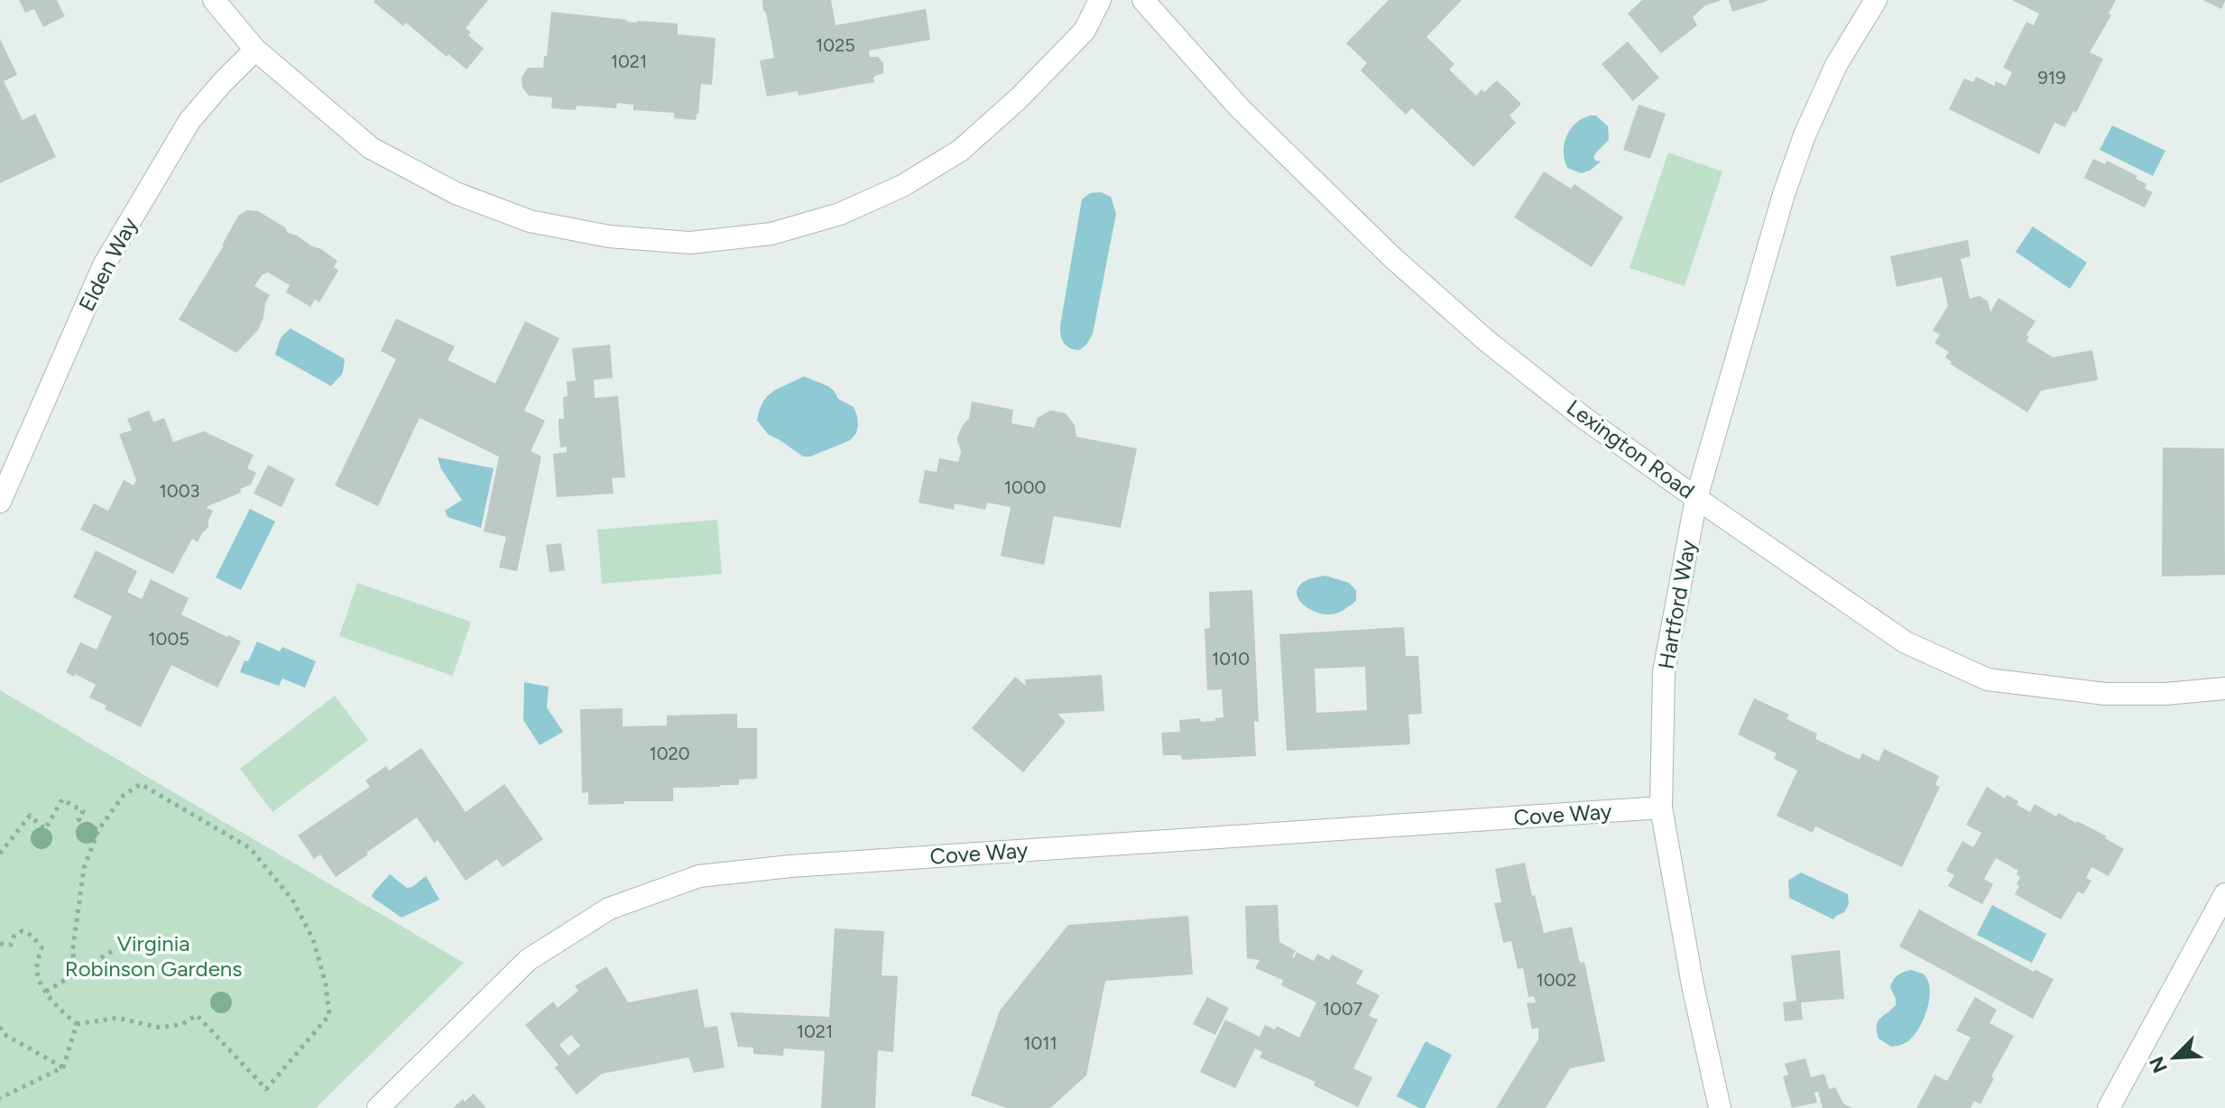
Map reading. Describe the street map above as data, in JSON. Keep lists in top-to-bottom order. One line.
{"streets":{"street":["Elden Way","Lexington Road","Hartford Way","Cove Way"]},"crossings":[["Lexington Road","Hartford Way"],["Hartford Way","Cove Way"]],"parks":["Virginia Robinson Gardens"],"house_numbers":["1025","1021","919","1000","1003","1005","1010","1020","1002","1007","1021","1011"],"north":"bottom left"}
